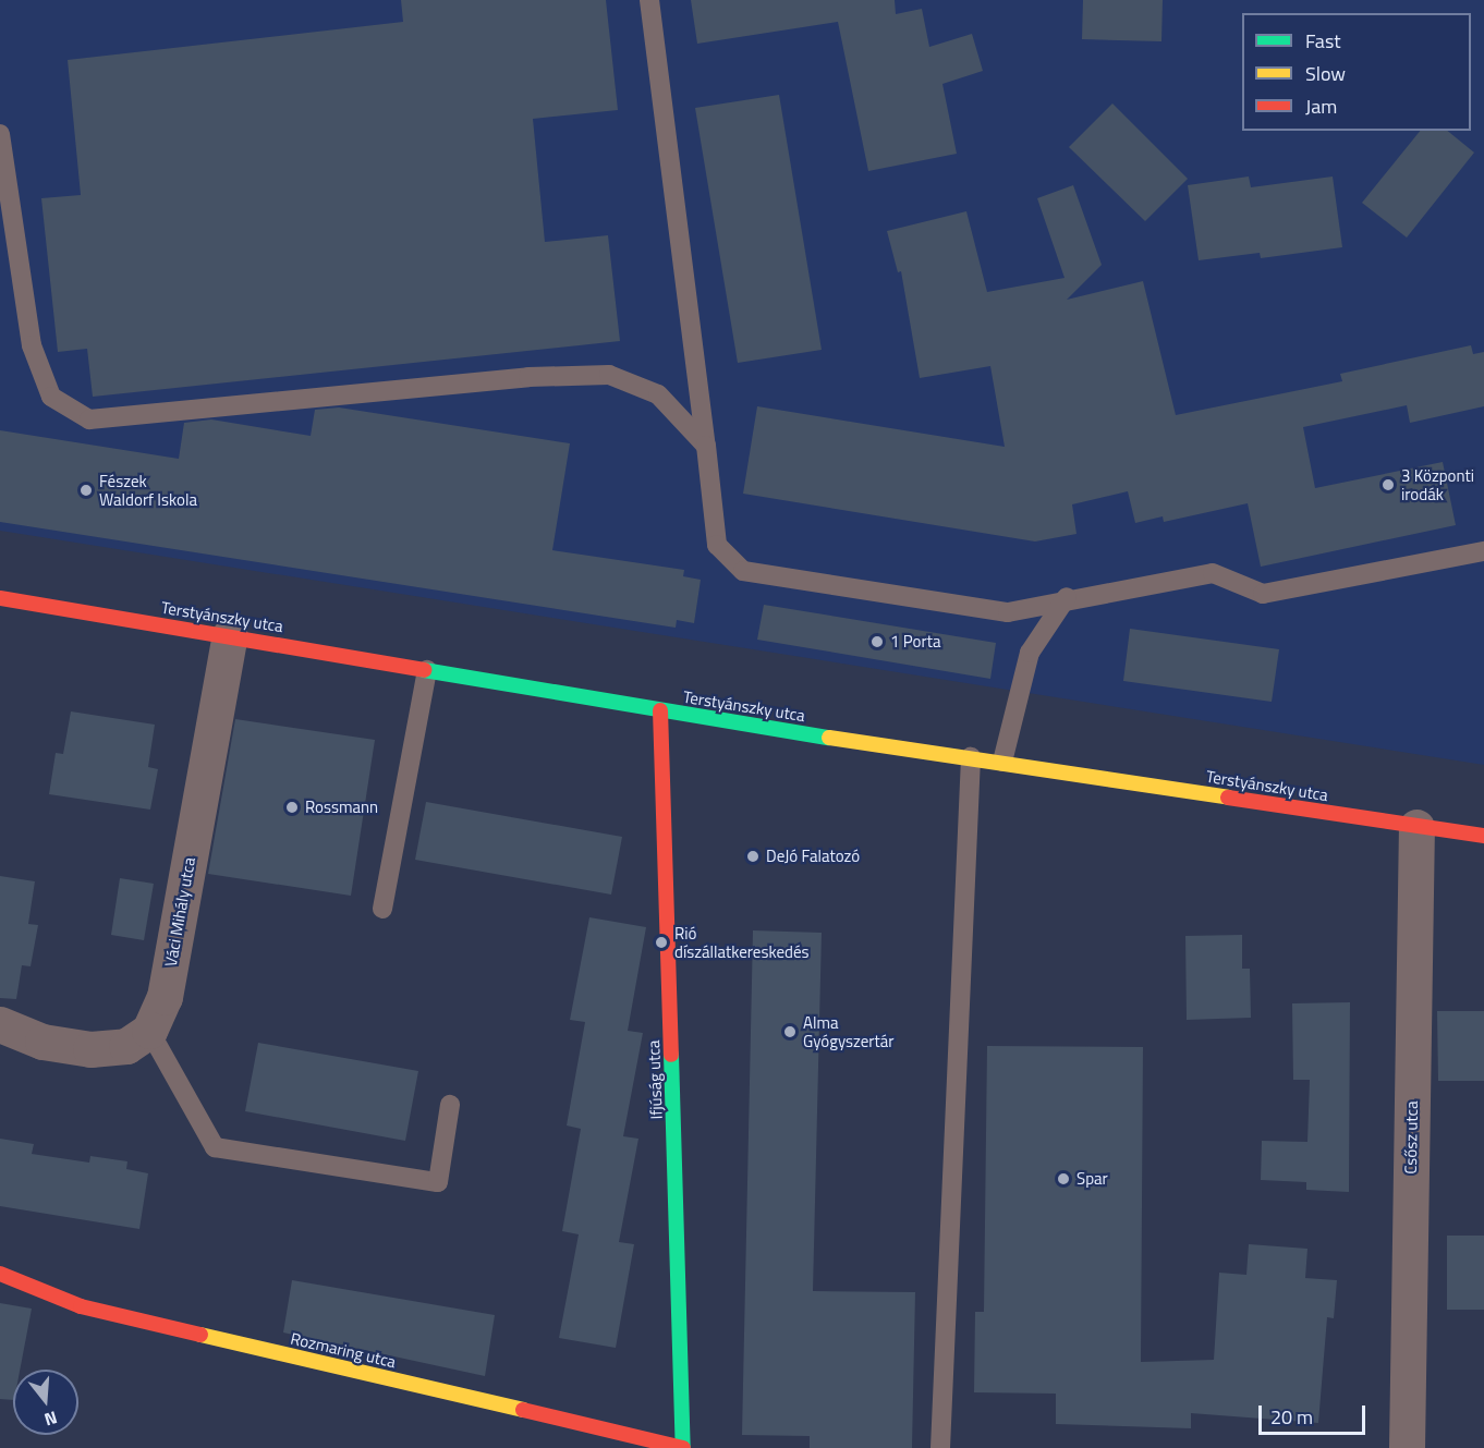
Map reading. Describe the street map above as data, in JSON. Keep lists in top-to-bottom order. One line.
{"streets":{"main road":["Terstyánszky utca","Ifjúság utca","Rozmaring utca"],"street":["Váci Mihály utca","Csősz utca"]},"crossings":[["Terstyánszky utca","Váci Mihály utca"],["Terstyánszky utca","Ifjúság utca"],["Terstyánszky utca","Csősz utca"],["Ifjúság utca","Rozmaring utca"]],"places":["3 Központi irodák","Fészek Waldorf Iskola","1 Porta","Rossmann","DeJó Falatozó","Rió díszállatkereskedés","Alma Gyógyszertár","Spar"],"legend":["Fast","Slow","Jam"],"scale_bar":"20 m","north":"bottom"}
